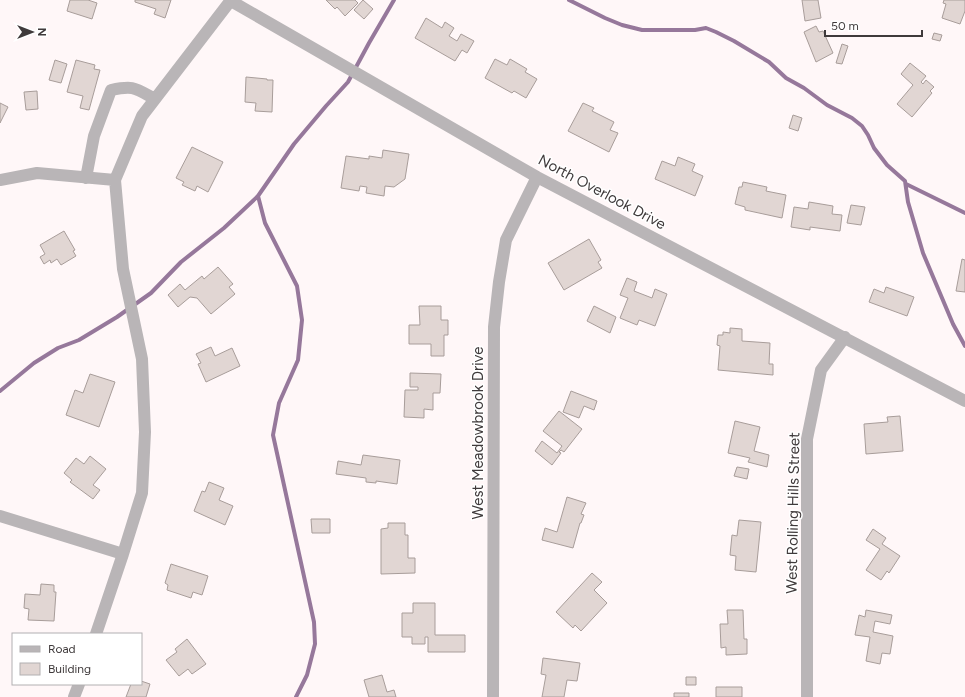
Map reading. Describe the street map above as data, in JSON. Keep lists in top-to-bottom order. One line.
{"streets":{"street":["North Overlook Drive","West Meadowbrook Drive","West Rolling Hills Street"]},"crossings":[["North Overlook Drive","West Meadowbrook Drive"],["North Overlook Drive","West Rolling Hills Street"]],"legend":["Road","Building"],"scale_bar":"50 m","north":"right"}
